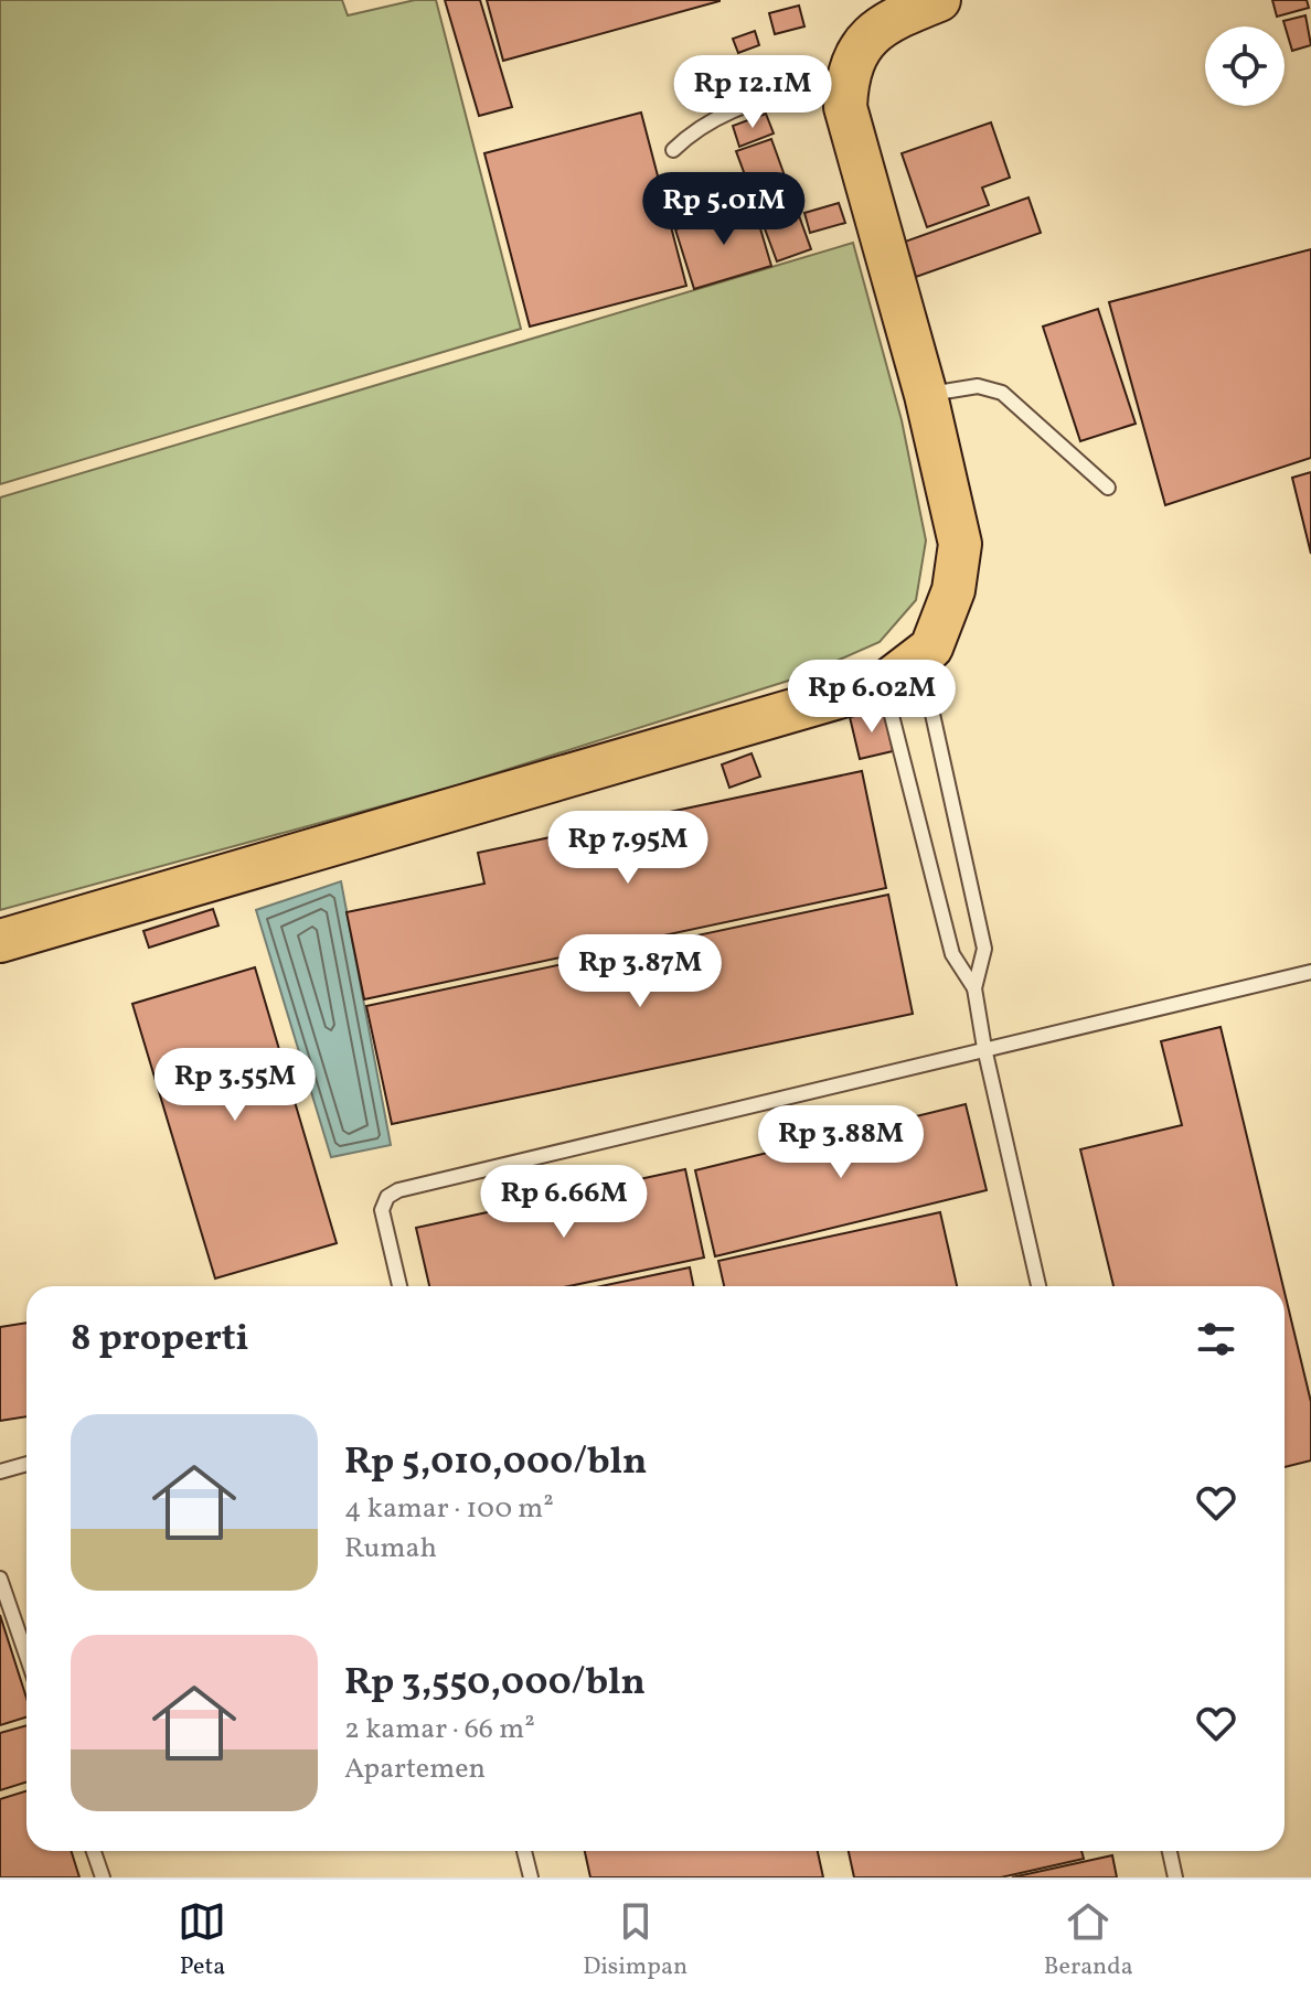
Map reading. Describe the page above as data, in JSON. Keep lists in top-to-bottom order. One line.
{"page":{"price":["Rp 12.1M","Rp 5.01M","Rp 6.02M","Rp 7.95M","Rp 3.87M","Rp 3.55M","Rp 3.88M","Rp 6.66M"],"heading":"8 properti","list":[{"name":"Rp 5,010,000/bln","note":"4 kamar · 100 m² · Rumah"},{"name":"Rp 3,550,000/bln","note":"2 kamar · 66 m² · Apartemen"}],"tabs":["Peta","Disimpan","Beranda"]}}
